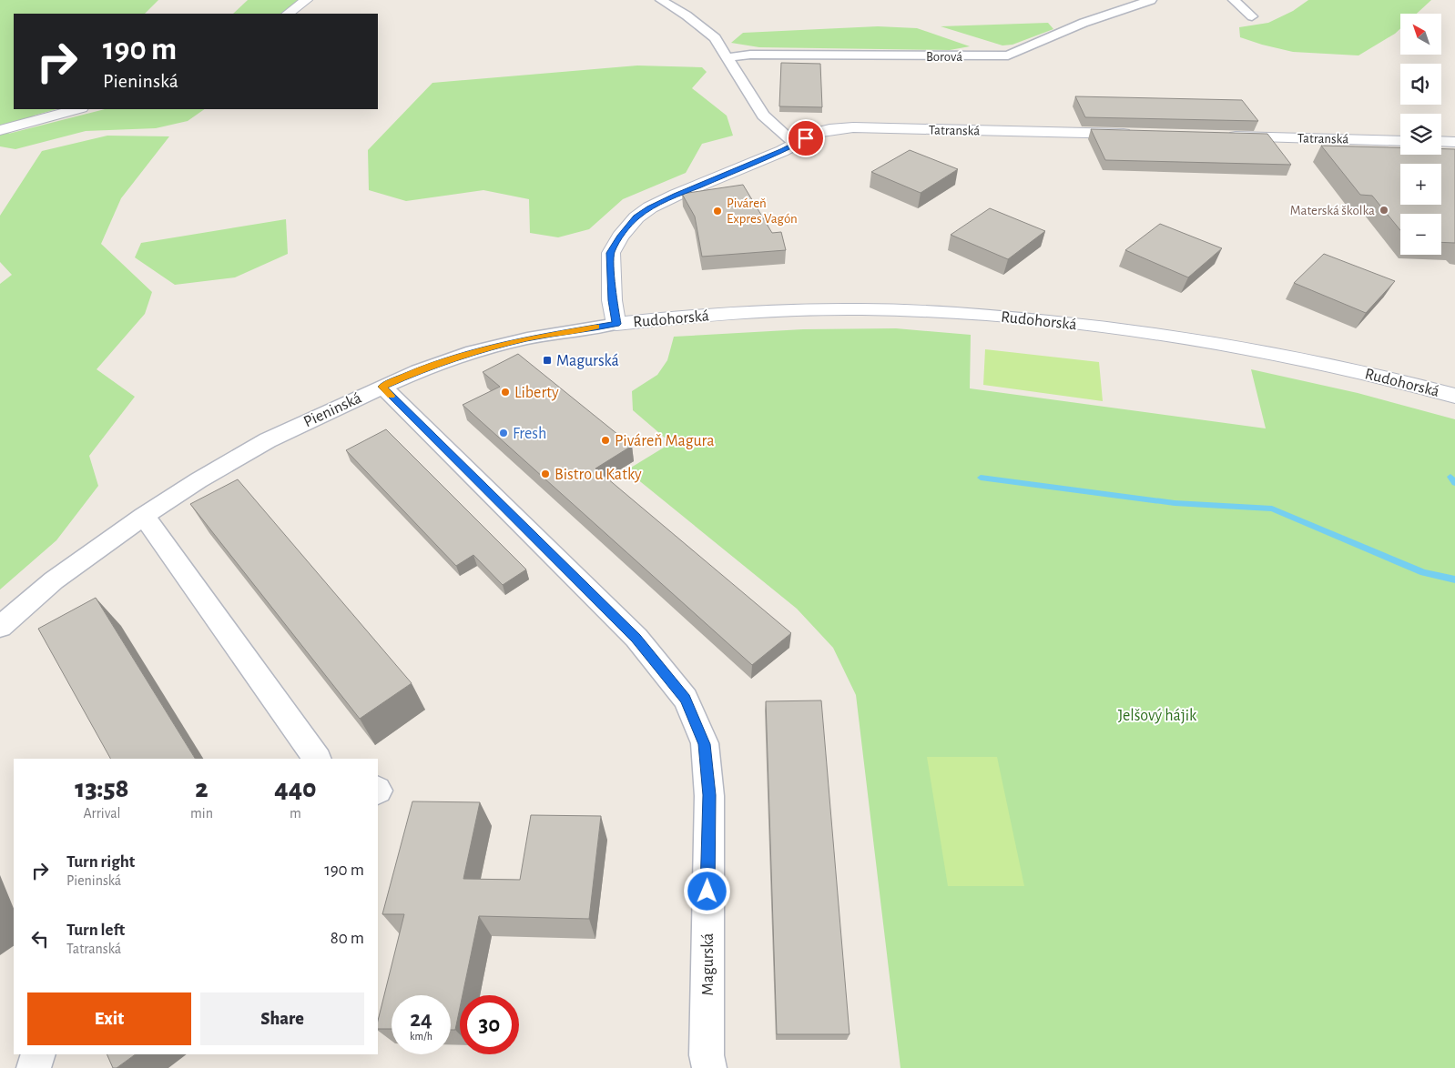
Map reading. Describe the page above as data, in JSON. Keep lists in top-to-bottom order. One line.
{"streets":{"street":["Borová","Tatranská","Rudohorská","Pieninská","Magurská"]},"crossings":[["Tatranská","Rudohorská"],["Tatranská","Pieninská"],["Rudohorská","Pieninská"],["Pieninská","Magurská"]],"parks":["Jelšový hájik"],"places":{"other":["Materská školka","Piváreň Expres Vagón","Liberty","Fresh","Piváreň Magura","Bistro u Katky"],"transit":["Magurská"]},"north":"top left","page":{"map_buttons":["+","−"],"turn":["190 m","Pieninská"],"eta":["13:58","Arrival","2","min","440","m"],"list":[{"name":"Turn right","note":"Pieninská","value":"190 m"},{"name":"Turn left","note":"Tatranská","value":"80 m"}],"buttons":["Exit","Share"],"speed":"24 km/h","limit":"30"}}
